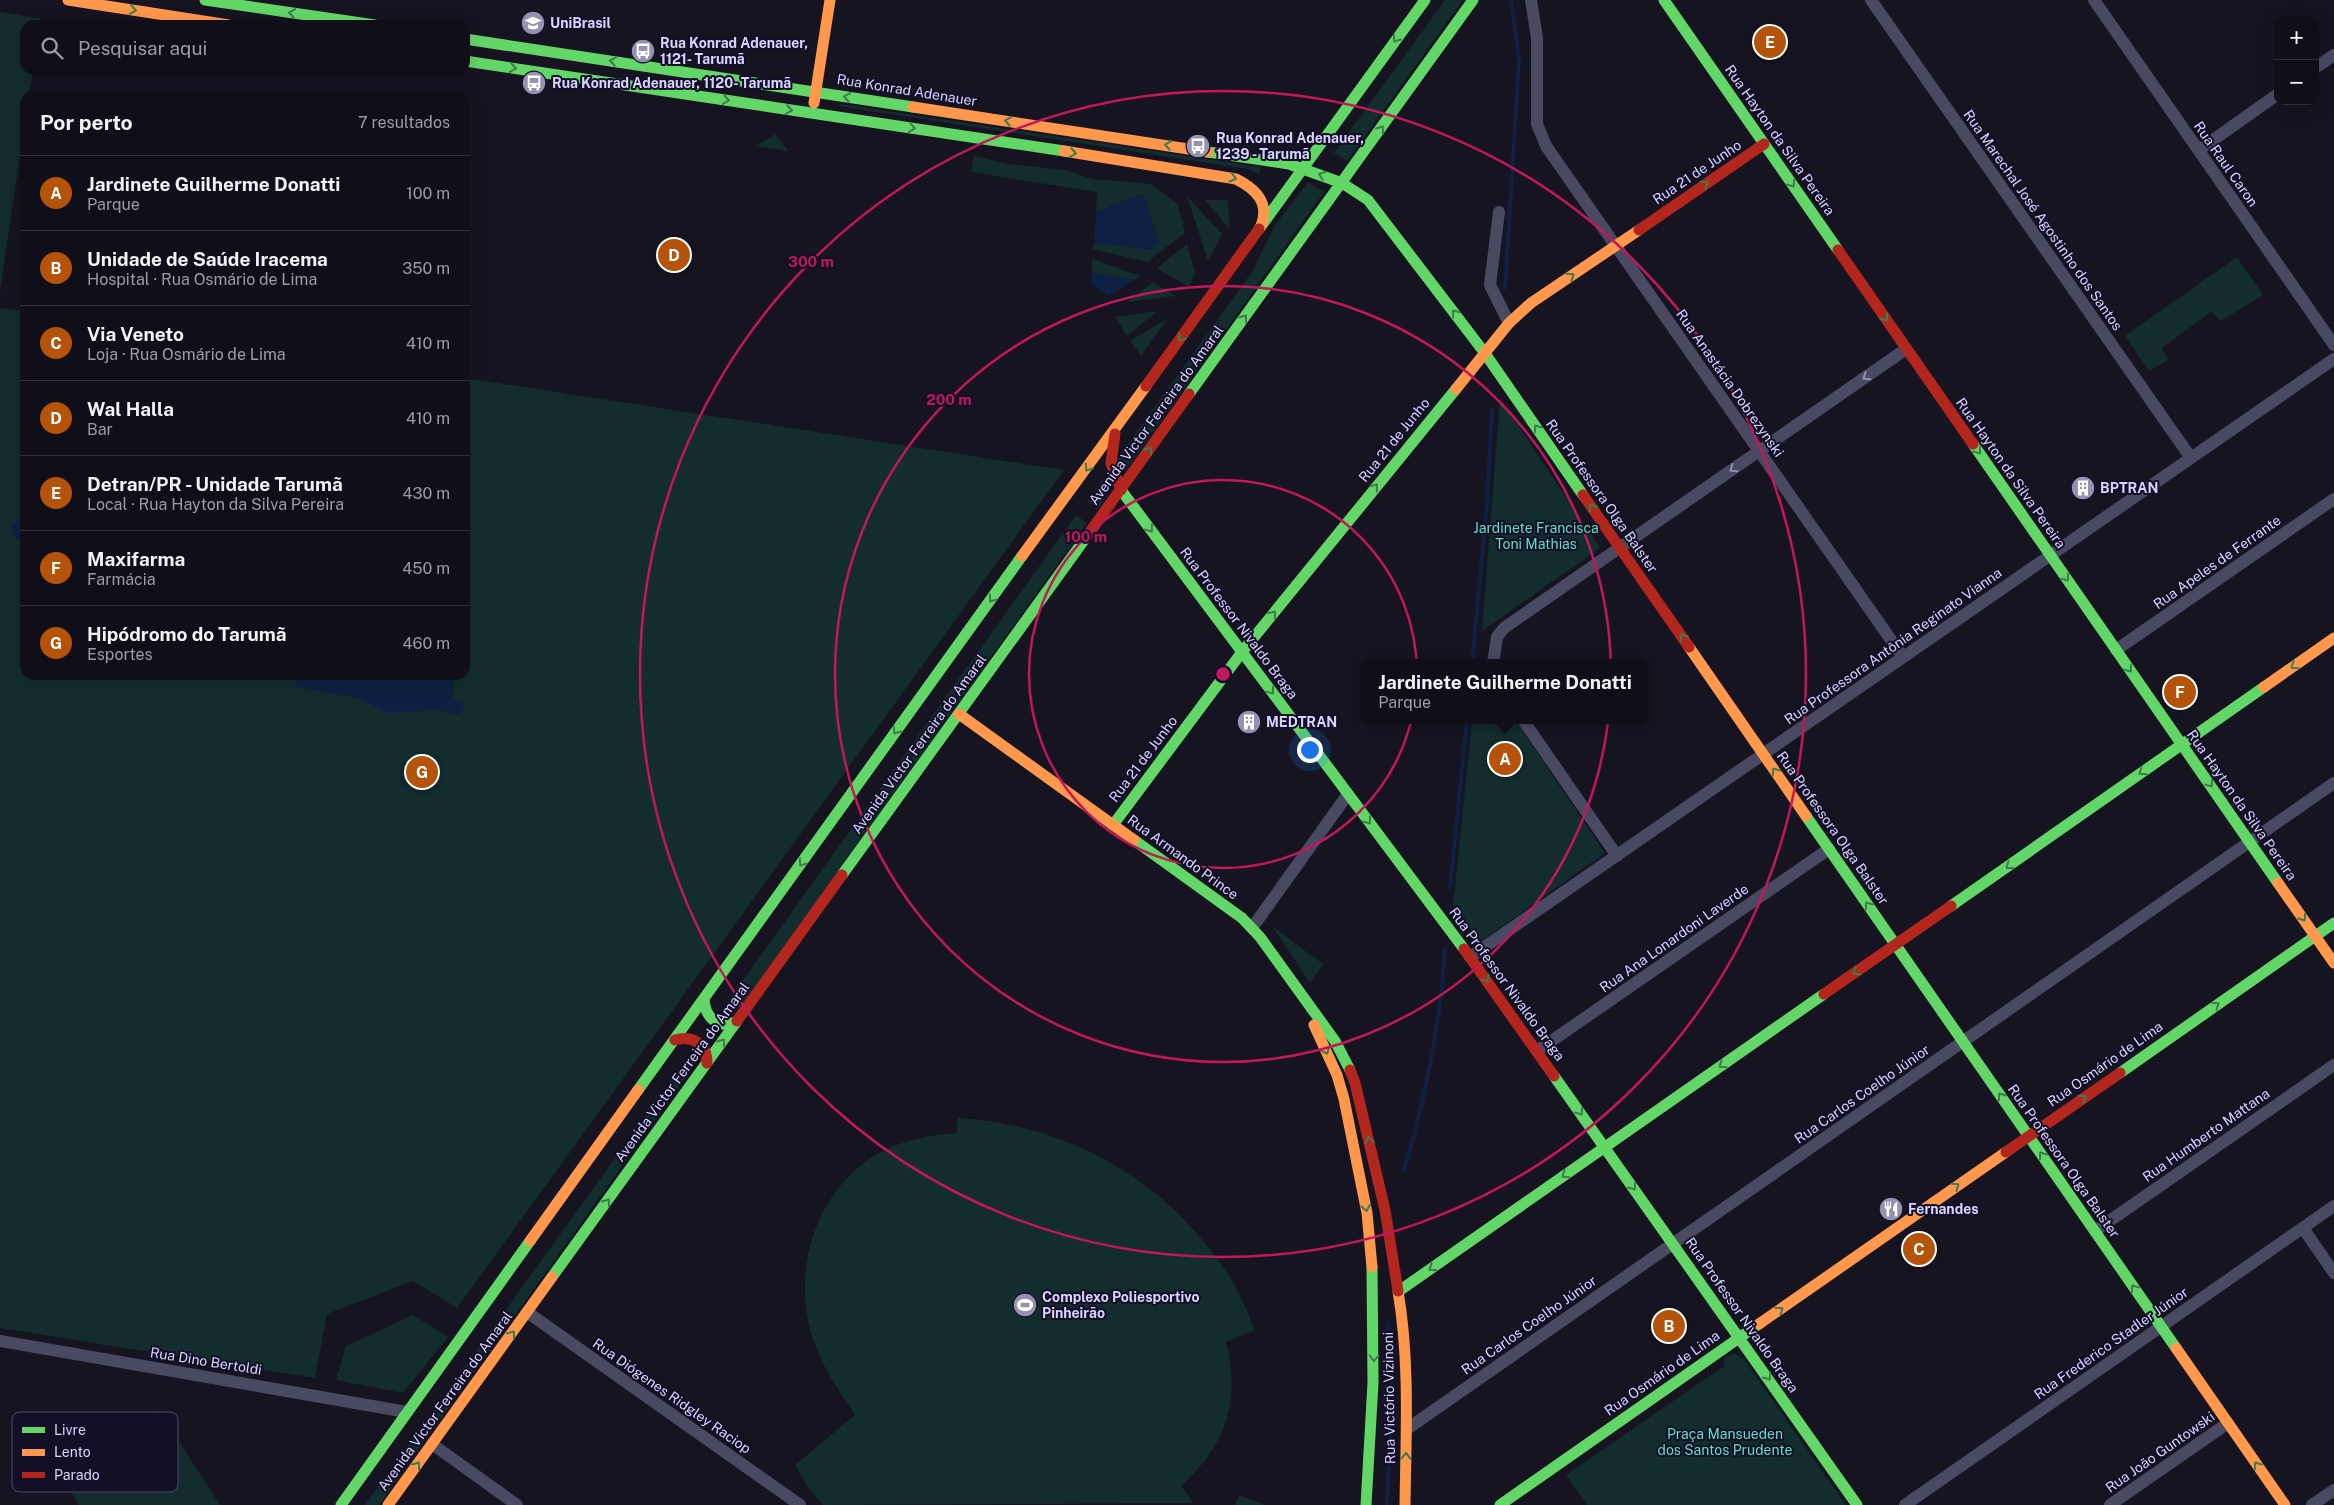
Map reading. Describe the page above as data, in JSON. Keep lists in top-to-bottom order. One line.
{"streets":{"main road":["Rua Konrad Adenauer","Rua Hayton da Silva Pereira","Rua 21 de Junho","Avenida Victor Ferreira do Amaral","Rua Professora Olga Balster","Rua Professor Nivaldo Braga","Rua Armando Prince","Rua Osmário de Lima","Rua Victório Vizinoni"],"street":["Rua Raul Caron","Rua Marechal José Agostinho dos Santos","Rua Anastácia Dobrezynski","Rua Apeles de Ferrante","Rua Professora Antônia Reginato Vianna","Rua Ana Lonardoni Laverde","Rua Carlos Coelho Júnior","Rua Humberto Mattana","Rua Frederico Stadler Júnior","Rua Dino Bertoldi","Rua Diógenes Ridgley Raciop","Rua João Guntowski"]},"crossings":[["Rua Konrad Adenauer","Avenida Victor Ferreira do Amaral"],["Rua Konrad Adenauer","Rua Professora Olga Balster"],["Rua Hayton da Silva Pereira","Rua 21 de Junho"],["Rua Hayton da Silva Pereira","Rua Apeles de Ferrante"],["Rua Hayton da Silva Pereira","Rua Professora Antônia Reginato Vianna"],["Rua Hayton da Silva Pereira","Rua Osmário de Lima"],["Rua Hayton da Silva Pereira","Rua Carlos Coelho Júnior"],["Rua 21 de Junho","Rua Anastácia Dobrezynski"],["Rua 21 de Junho","Rua Professora Olga Balster"],["Rua 21 de Junho","Rua Professor Nivaldo Braga"],["Rua 21 de Junho","Rua Armando Prince"],["Rua Marechal José Agostinho dos Santos","Rua Professora Antônia Reginato Vianna"],["Rua Anastácia Dobrezynski","Rua Professora Antônia Reginato Vianna"],["Avenida Victor Ferreira do Amaral","Rua Professora Olga Balster"],["Avenida Victor Ferreira do Amaral","Rua Professor Nivaldo Braga"],["Avenida Victor Ferreira do Amaral","Rua Armando Prince"],["Avenida Victor Ferreira do Amaral","Rua Dino Bertoldi"],["Avenida Victor Ferreira do Amaral","Rua Diógenes Ridgley Raciop"],["Rua Professora Olga Balster","Rua Professora Antônia Reginato Vianna"],["Rua Professora Olga Balster","Rua Ana Lonardoni Laverde"],["Rua Professora Olga Balster","Rua Osmário de Lima"],["Rua Professora Olga Balster","Rua Carlos Coelho Júnior"],["Rua Professora Olga Balster","Rua Humberto Mattana"],["Rua Professora Olga Balster","Rua Frederico Stadler Júnior"],["Rua Professora Olga Balster","Rua João Guntowski"],["Rua Professor Nivaldo Braga","Rua Professora Antônia Reginato Vianna"],["Rua Professor Nivaldo Braga","Rua Ana Lonardoni Laverde"],["Rua Professor Nivaldo Braga","Rua Osmário de Lima"],["Rua Professor Nivaldo Braga","Rua Carlos Coelho Júnior"],["Rua Armando Prince","Rua Victório Vizinoni"],["Rua Carlos Coelho Júnior","Rua Victório Vizinoni"]],"one_way":["Rua Hayton da Silva Pereira","Rua 21 de Junho","Rua Professora Olga Balster","Rua Professor Nivaldo Braga","Rua Osmário de Lima"],"parks":["Jardinete Francisca Toni Mathias","Praça Mansueden dos Santos Prudente"],"places":{"school or university":["UniBrasil"],"bus stop":["Rua Konrad Adenauer, 1121- Tarumã","Rua Konrad Adenauer, 1120- Tarumã","Rua Konrad Adenauer, 1239 - Tarumã"],"building":["BPTRAN","MEDTRAN"],"restaurant":["Fernandes"],"sports":["Complexo Poliesportivo Pinheirão"]},"legend":["Livre","Lento","Parado"],"page":{"map_buttons":["+","−"],"search":"Pesquisar aqui","pins":["E","D","F","A","G","C","B"],"heading":["Por perto","7 resultados"],"list":[{"mark":"A","name":"Jardinete Guilherme Donatti","note":"Parque","value":"100 m"},{"mark":"B","name":"Unidade de Saúde Iracema","note":"Hospital · Rua Osmário de Lima","value":"350 m"},{"mark":"C","name":"Via Veneto","note":"Loja · Rua Osmário de Lima","value":"410 m"},{"mark":"D","name":"Wal Halla","note":"Bar","value":"410 m"},{"mark":"E","name":"Detran/PR - Unidade Tarumã","note":"Local · Rua Hayton da Silva Pereira","value":"430 m"},{"mark":"F","name":"Maxifarma","note":"Farmácia","value":"450 m"},{"mark":"G","name":"Hipódromo do Tarumã","note":"Esportes","value":"460 m"}],"popup":["Jardinete Guilherme Donatti","Parque"]},"rings":["300 m","200 m","100 m"]}
